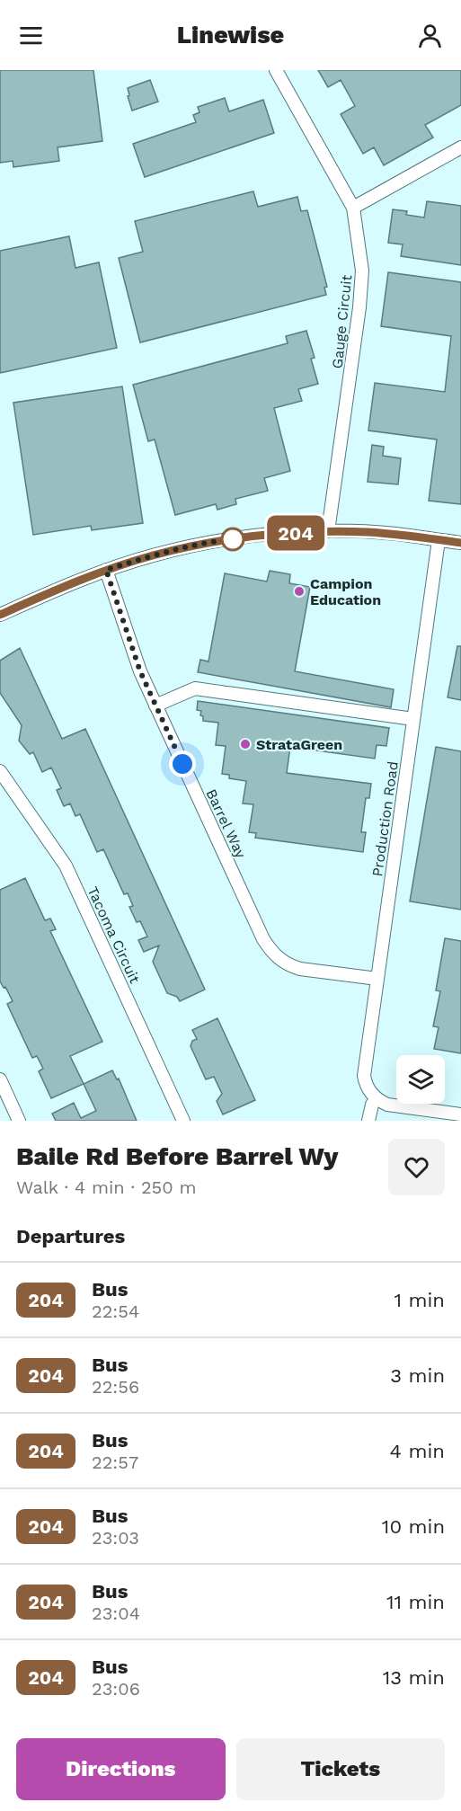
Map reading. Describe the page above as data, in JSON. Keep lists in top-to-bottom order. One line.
{"streets":{"street":["Gauge Circuit","Production Road","Barrel Way","Tacoma Circuit"]},"crossings":[["Production Road","Barrel Way"]],"places":["Campion Education","StrataGreen"],"lines":["bus line 204"],"page":{"header":"Linewise","on_map":"204","heading":[["Baile Rd Before Barrel Wy","Walk · 4 min · 250 m"],"Departures"],"list":[{"mark":"204","name":"Bus","note":"22:54","value":"1 min"},{"mark":"204","name":"Bus","note":"22:56","value":"3 min"},{"mark":"204","name":"Bus","note":"22:57","value":"4 min"},{"mark":"204","name":"Bus","note":"23:03","value":"10 min"},{"mark":"204","name":"Bus","note":"23:04","value":"11 min"},{"mark":"204","name":"Bus","note":"23:06","value":"13 min"}],"buttons":["Directions","Tickets"]}}
